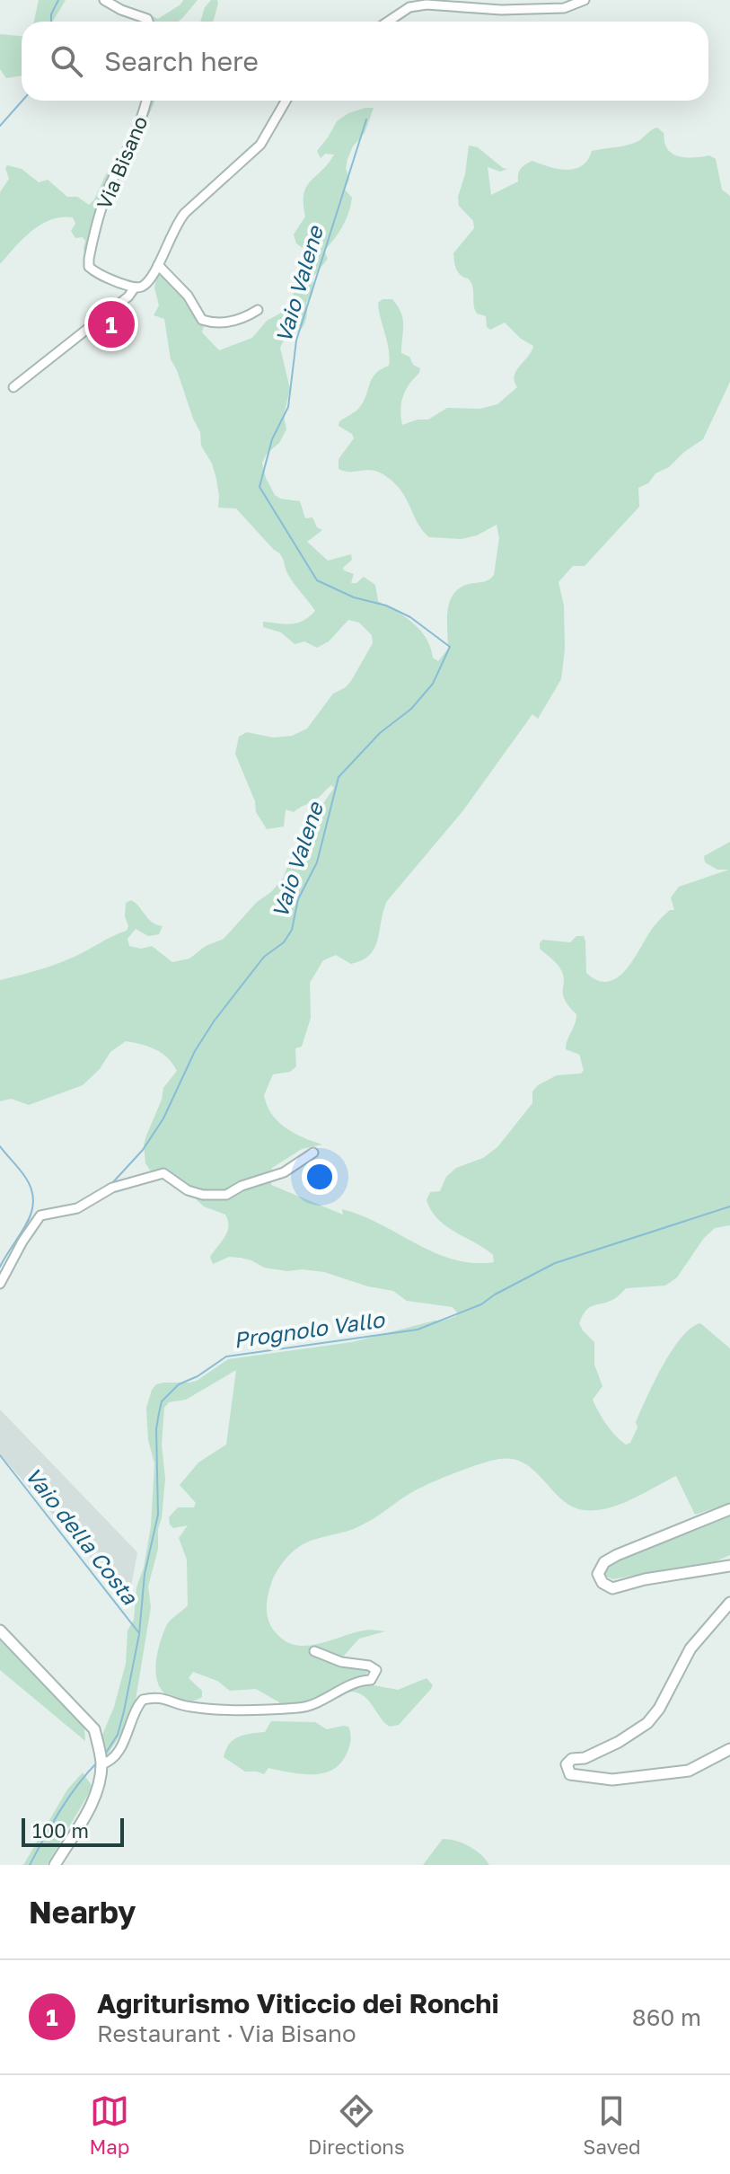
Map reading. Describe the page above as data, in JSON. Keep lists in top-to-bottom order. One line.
{"streets":{"street":["Via Bisano"]},"water":["Vaio Valene","Prognolo Vallo","Vaio della Costa"],"scale_bar":"100 m","page":{"search":"Search here","pins":"1","scale":"100 m","heading":"Nearby","list":[{"mark":"1","name":"Agriturismo Viticcio dei Ronchi","note":"Restaurant · Via Bisano","value":"860 m"}],"nav":["Map","Directions","Saved"]}}
